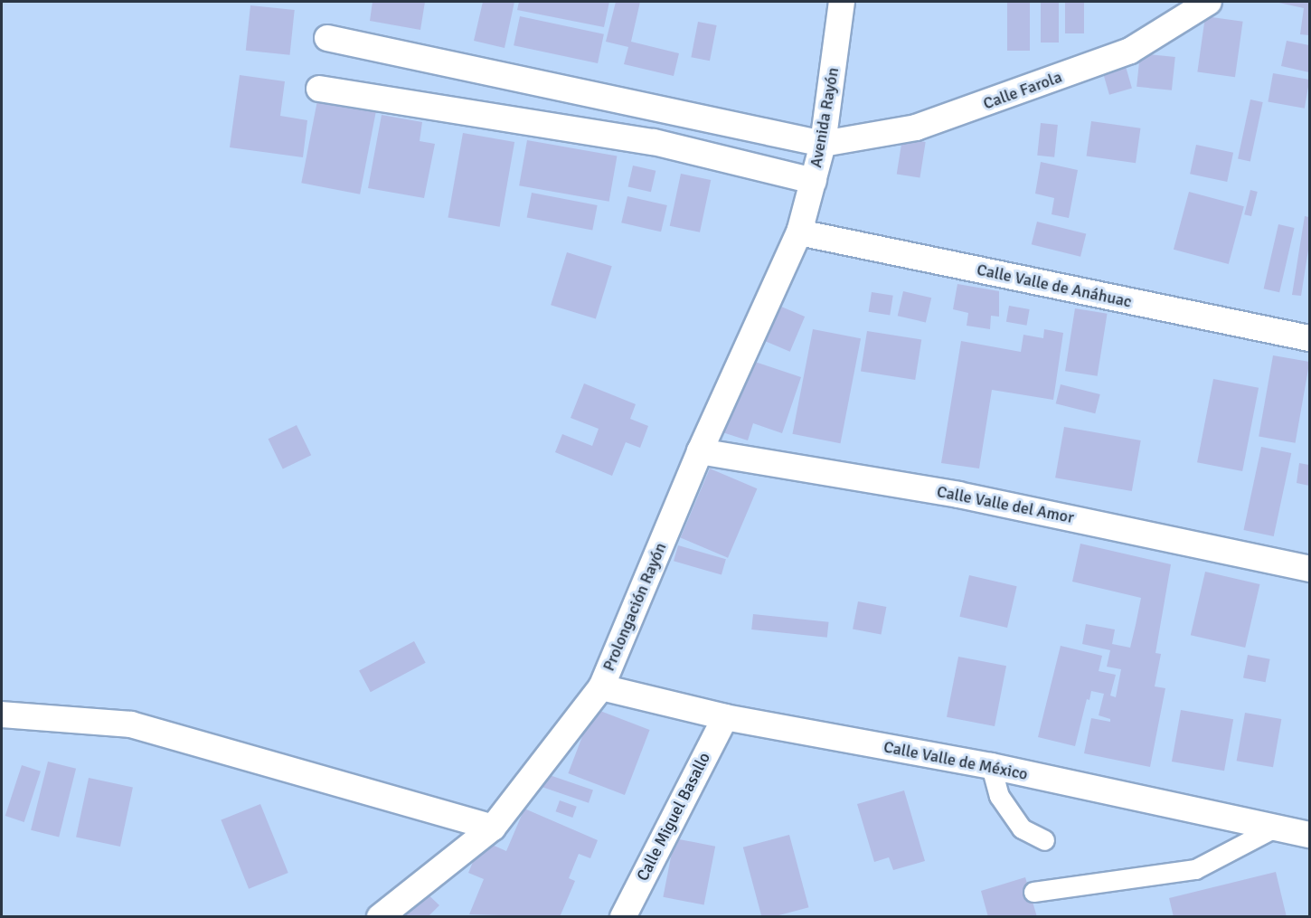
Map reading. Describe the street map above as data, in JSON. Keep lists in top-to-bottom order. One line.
{"streets":{"street":["Calle Farola","Avenida Rayón","Calle Valle de Anáhuac","Calle Valle del Amor","Prolongación Rayón","Calle Valle de México","Calle Miguel Basallo"]},"crossings":[["Calle Farola","Avenida Rayón"],["Avenida Rayón","Calle Valle de Anáhuac"],["Avenida Rayón","Prolongación Rayón"],["Calle Valle de Anáhuac","Prolongación Rayón"],["Calle Valle del Amor","Prolongación Rayón"],["Prolongación Rayón","Calle Valle de México"],["Calle Valle de México","Calle Miguel Basallo"]]}
